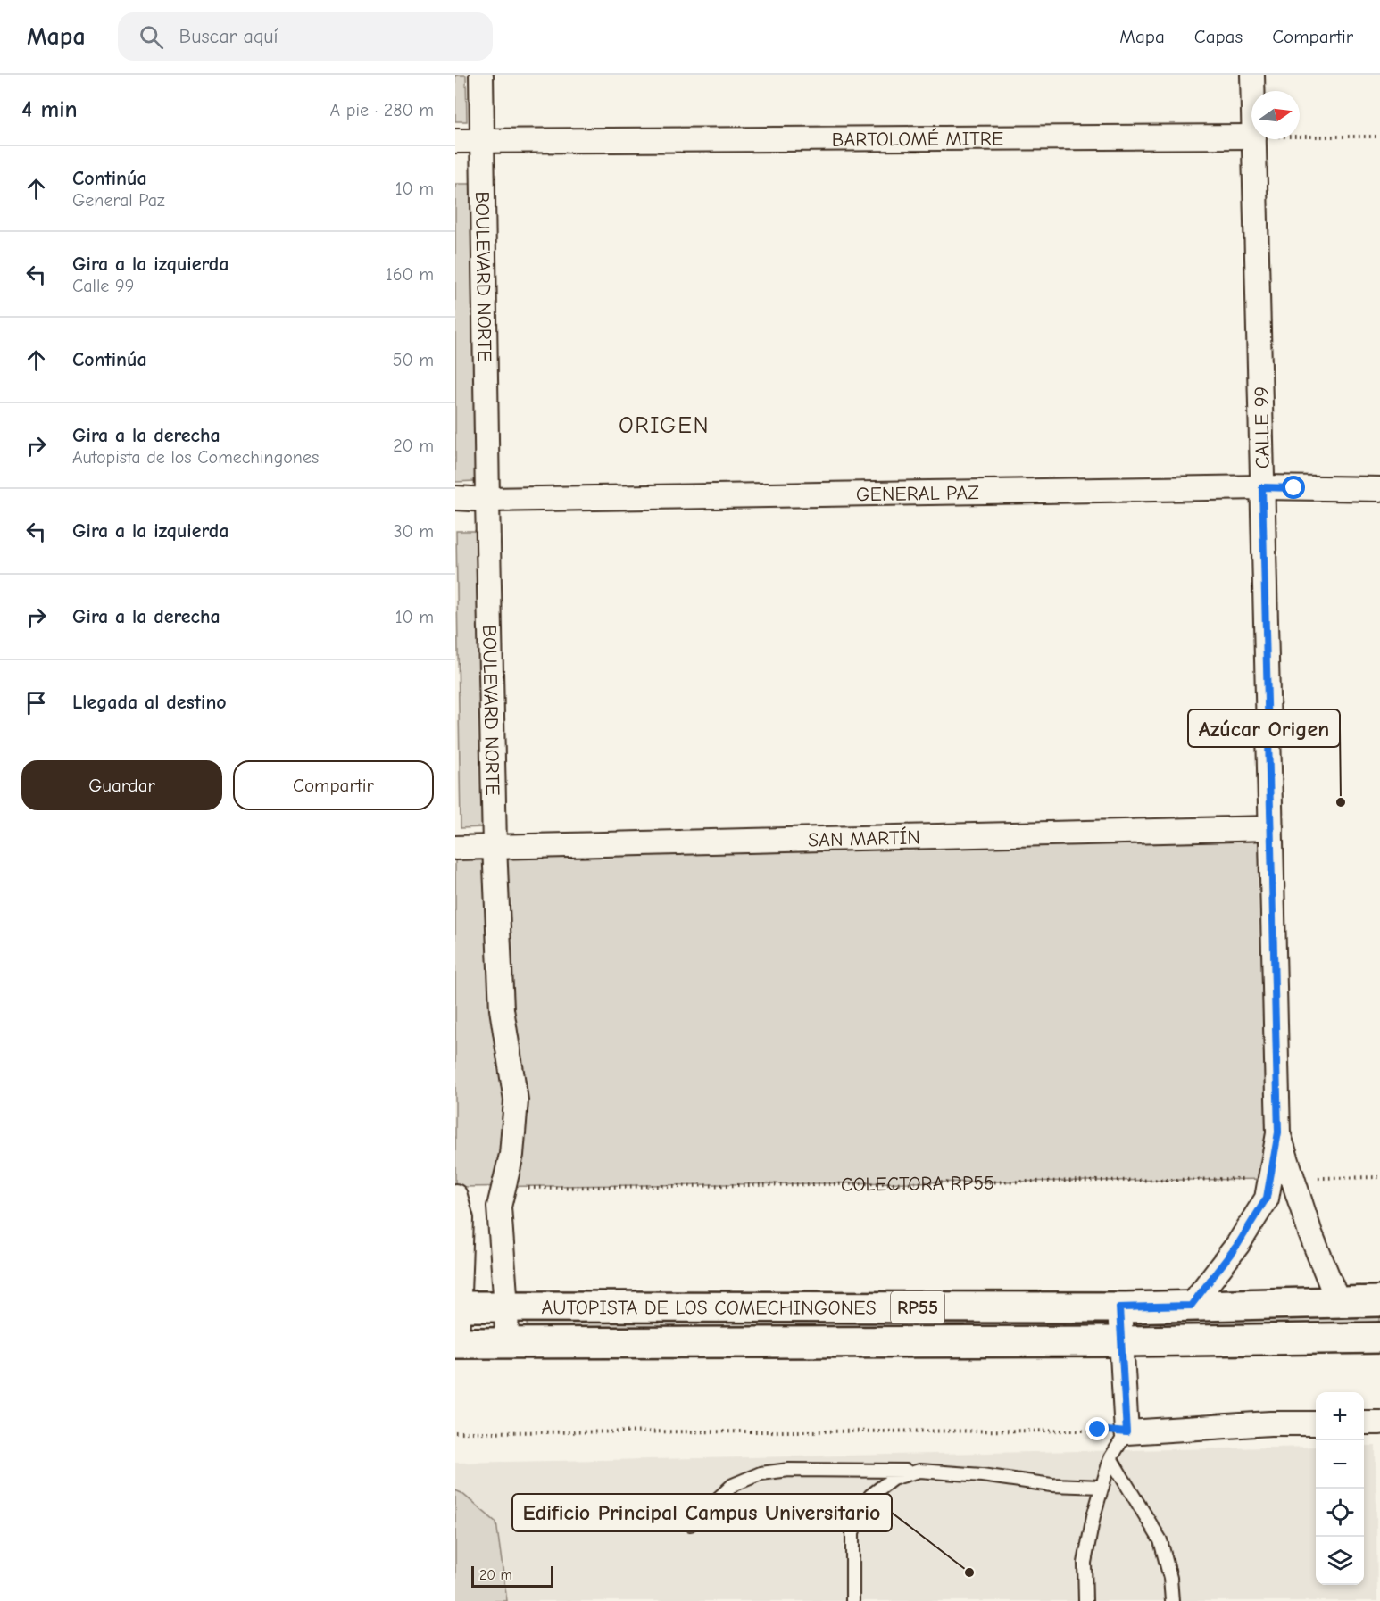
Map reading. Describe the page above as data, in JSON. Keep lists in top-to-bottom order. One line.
{"streets":{"main road":["AUTOPISTA DE LOS COMECHINGONES","RP55"],"street":["BARTOLOMÉ MITRE","BOULEVARD NORTE","CALLE 99","GENERAL PAZ","SAN MARTÍN"],"path":["COLECTORA RP55"]},"crossings":[["BARTOLOMÉ MITRE","BOULEVARD NORTE"],["BOULEVARD NORTE","GENERAL PAZ"],["BOULEVARD NORTE","SAN MARTÍN"],["BOULEVARD NORTE","AUTOPISTA DE LOS COMECHINGONES"],["CALLE 99","GENERAL PAZ"],["CALLE 99","SAN MARTÍN"]],"districts":["ORIGEN"],"places":["Azúcar Origen","Edificio Principal Campus Universitario"],"scale_bar":"20 m","north":"right","page":{"header":"Mapa","search":"Buscar aquí","nav":["Mapa","Capas","Compartir"],"heading":["4 min","A pie · 280 m"],"list":[["Continúa","General Paz","10 m"],["Gira a la izquierda","Calle 99","160 m"],["Continúa","50 m"],["Gira a la derecha","Autopista de los Comechingones","20 m"],["Gira a la izquierda","30 m"],["Gira a la derecha","10 m"],"Llegada al destino"],"buttons":["Guardar","Compartir"],"map_buttons":["+","−"],"scale":"20 m"}}
